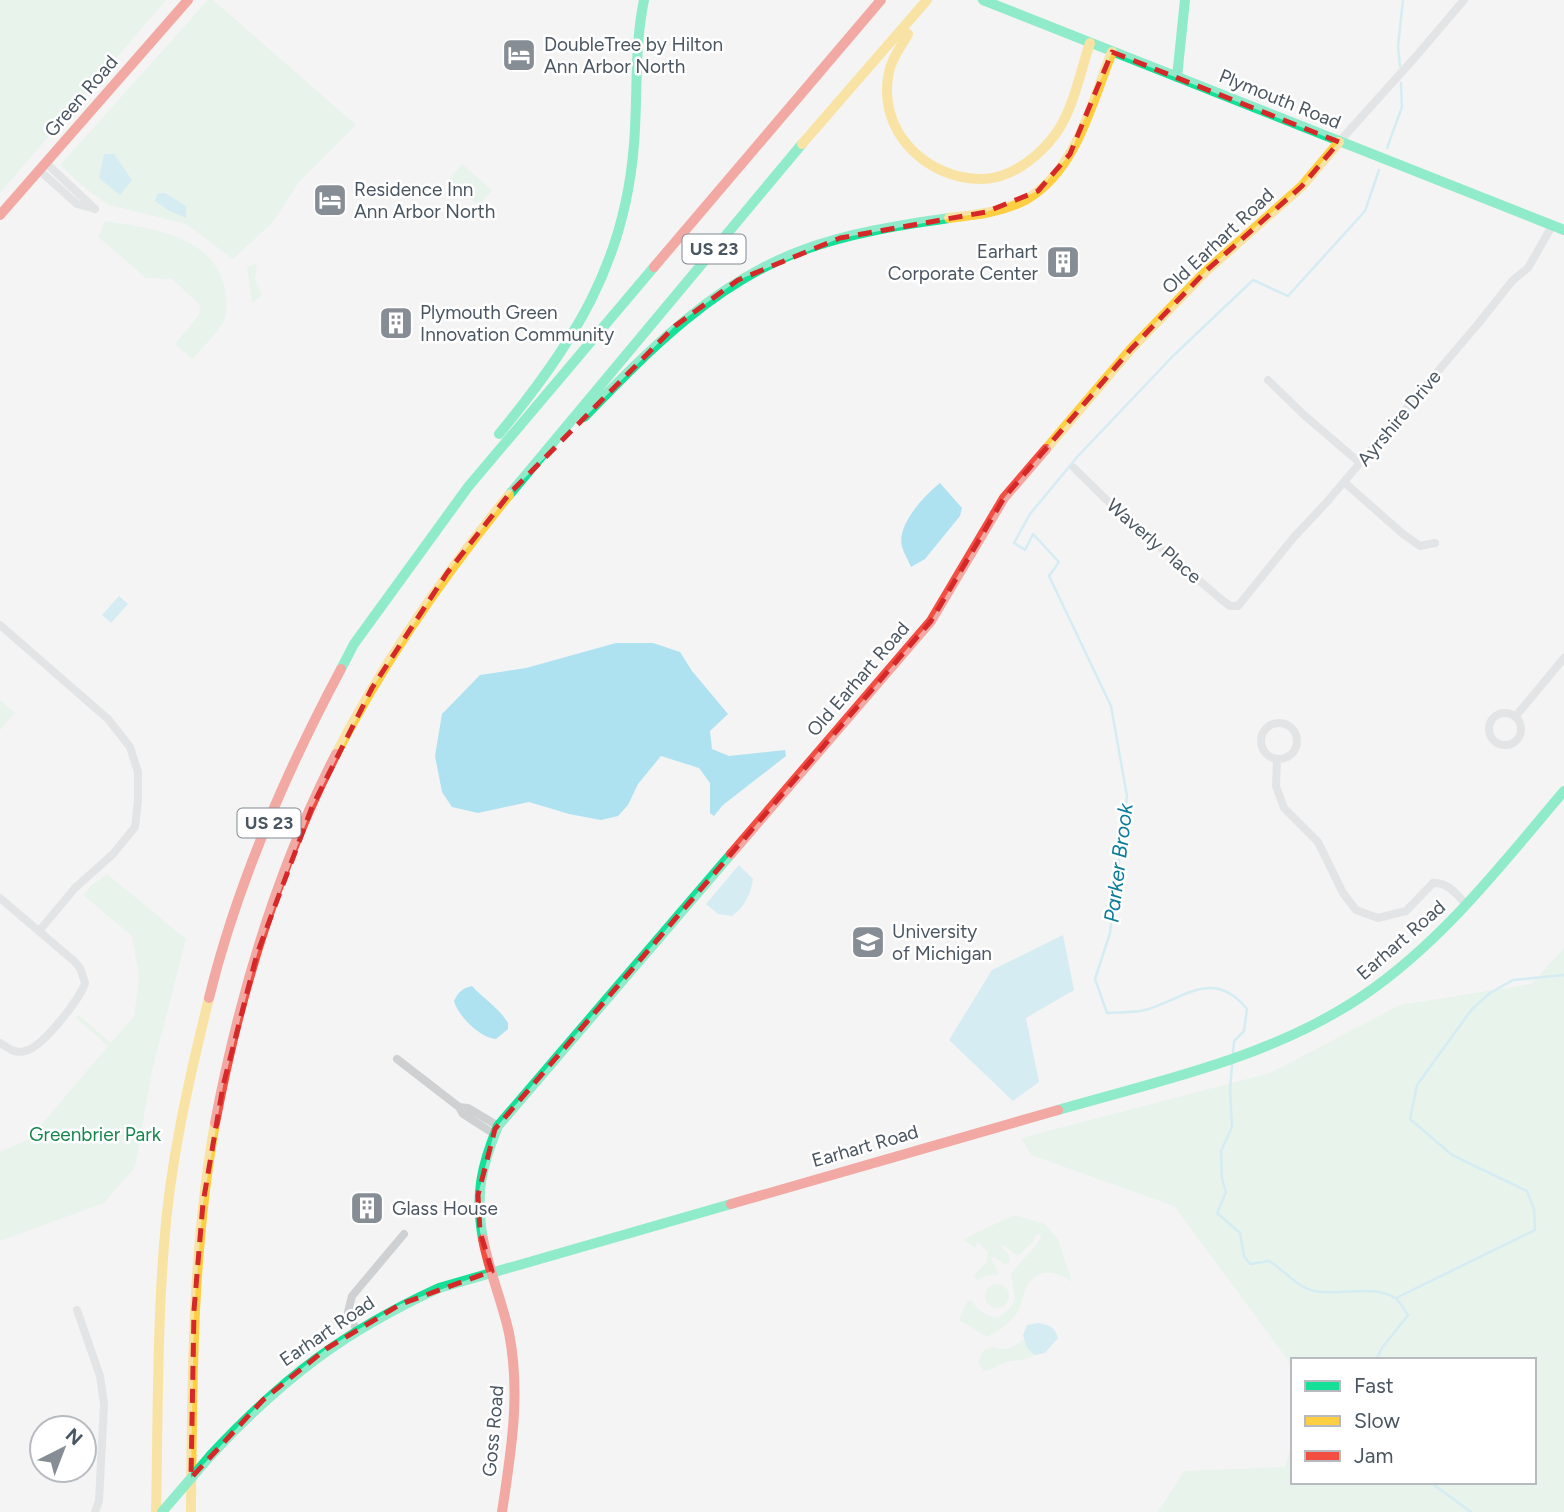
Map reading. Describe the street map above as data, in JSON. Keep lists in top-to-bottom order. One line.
{"streets":{"main road":["Green Road","Plymouth Road","Old Earhart Road","US 23","Earhart Road","Goss Road"],"street":["Ayrshire Drive","Waverly Place"]},"crossings":[["Plymouth Road","Old Earhart Road"],["Plymouth Road","Ayrshire Drive"],["Old Earhart Road","Earhart Road"],["Old Earhart Road","Goss Road"],["US 23","Earhart Road"],["Ayrshire Drive","Waverly Place"],["Earhart Road","Goss Road"]],"water":["Parker Brook"],"parks":["Greenbrier Park"],"places":{"hotel":["DoubleTree by Hilton Ann Arbor North","Residence Inn Ann Arbor North"],"building":["Earhart Corporate Center","Plymouth Green Innovation Community","Glass House"],"school or university":["University of Michigan"]},"legend":["Fast","Slow","Jam"],"north":"top right"}
